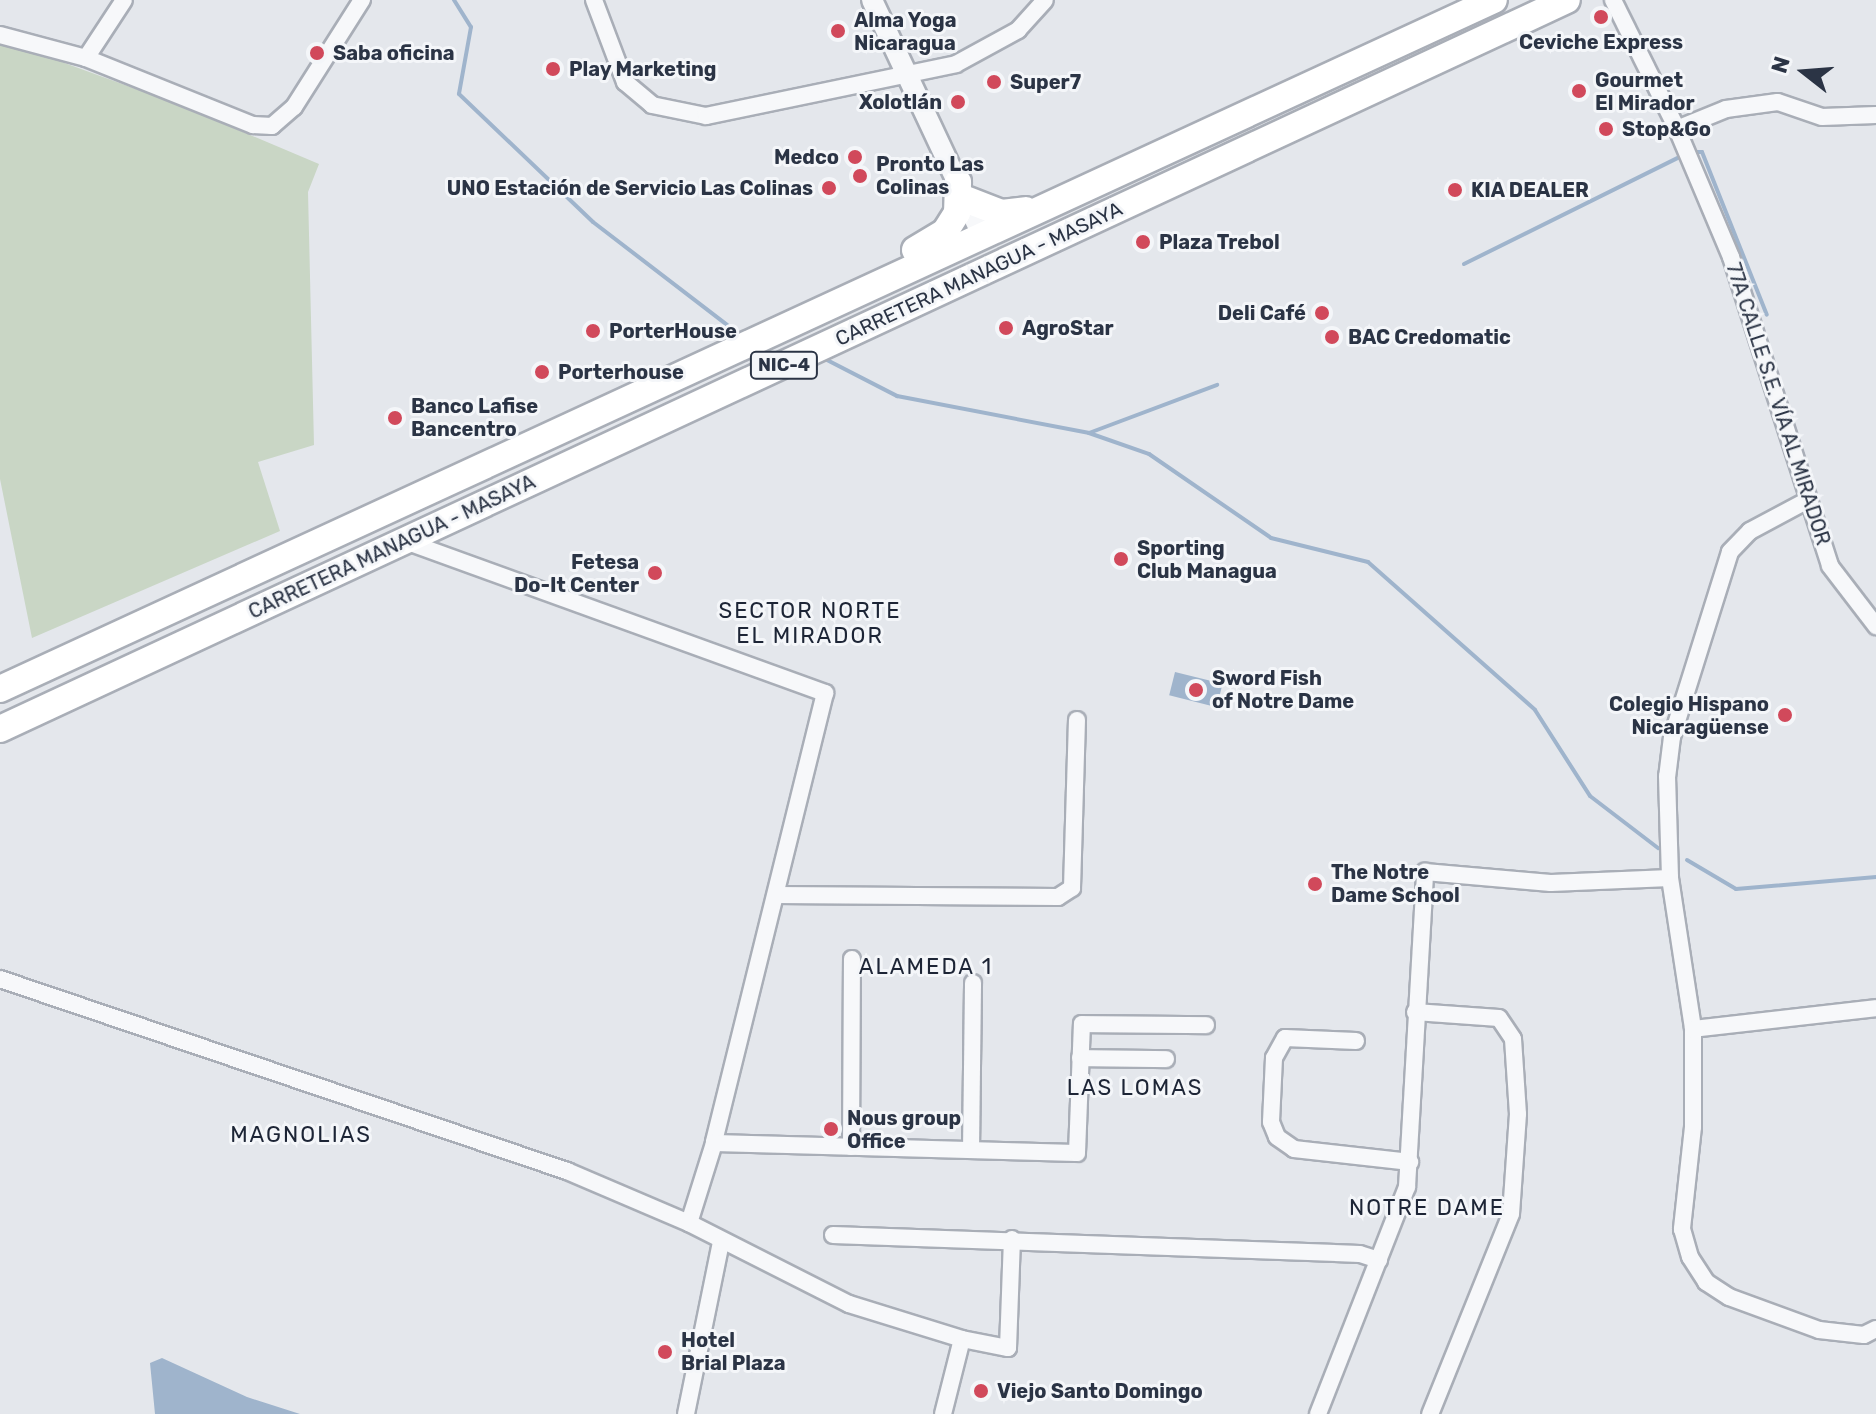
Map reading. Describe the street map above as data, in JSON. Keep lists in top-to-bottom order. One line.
{"streets":{"highway":["CARRETERA MANAGUA - MASAYA","NIC-4"],"street":["77A CALLE S.E. VÍA AL MIRADOR"]},"districts":["SECTOR NORTE EL MIRADOR","ALAMEDA 1","LAS LOMAS","MAGNOLIAS","NOTRE DAME"],"places":["Ceviche Express","Alma Yoga Nicaragua","Saba oficina","Play Marketing","Super7","Gourmet El Mirador","Xolotlán","Stop&Go","Medco","Pronto Las Colinas","UNO Estación de Servicio Las Colinas","KIA DEALER","Plaza Trebol","Deli Café","AgroStar","PorterHouse","BAC Credomatic","Porterhouse","Banco Lafise Bancentro","Sporting Club Managua","Fetesa Do-It Center","Sword Fish of Notre Dame","Colegio Hispano Nicaragüense","The Notre Dame School","Nous group Office","Hotel Brial Plaza","Viejo Santo Domingo"],"north":"left"}
